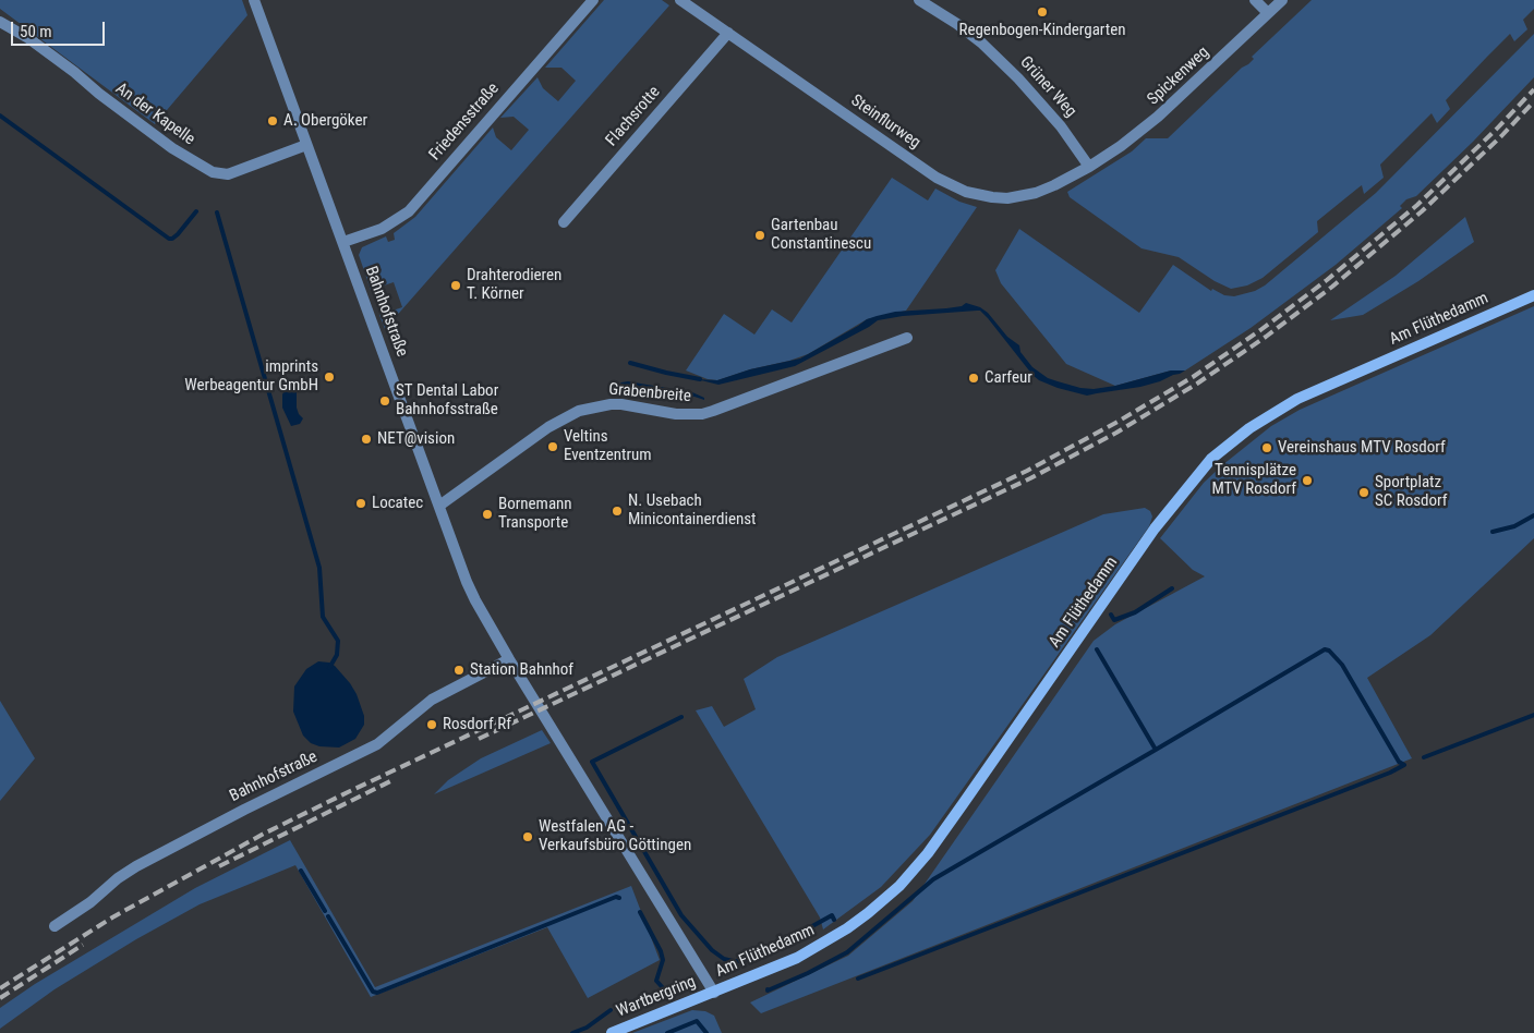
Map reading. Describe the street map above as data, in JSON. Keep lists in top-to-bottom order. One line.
{"streets":{"main road":["Am Flüthedamm","Wartbergring"],"street":["Spickenweg","Grüner Weg","An der Kapelle","Flachsrotte","Friedensstraße","Steinflurweg","Bahnhofstraße","Grabenbreite"]},"crossings":[["Spickenweg","Grüner Weg"],["Spickenweg","Steinflurweg"],["Grüner Weg","Steinflurweg"],["An der Kapelle","Bahnhofstraße"],["Flachsrotte","Steinflurweg"],["Friedensstraße","Bahnhofstraße"],["Bahnhofstraße","Am Flüthedamm"],["Bahnhofstraße","Grabenbreite"],["Bahnhofstraße","Wartbergring"],["Am Flüthedamm","Wartbergring"]],"places":["Regenbogen-Kindergarten","A. Obergöker","Gartenbau Constantinescu","Drahterodieren T. Körner","imprints Werbeagentur GmbH","Carfeur","ST Dental Labor Bahnhofsstraße","NET@vision","Veltins Eventzentrum","Vereinshaus MTV Rosdorf","Tennisplätze MTV Rosdorf","Sportplatz SC Rosdorf","Locatec","N. Usebach Minicontainerdienst","Bornemann Transporte","Station Bahnhof","Rosdorf Rf","Westfalen AG - Verkaufsbüro Göttingen"],"scale_bar":"50 m"}
